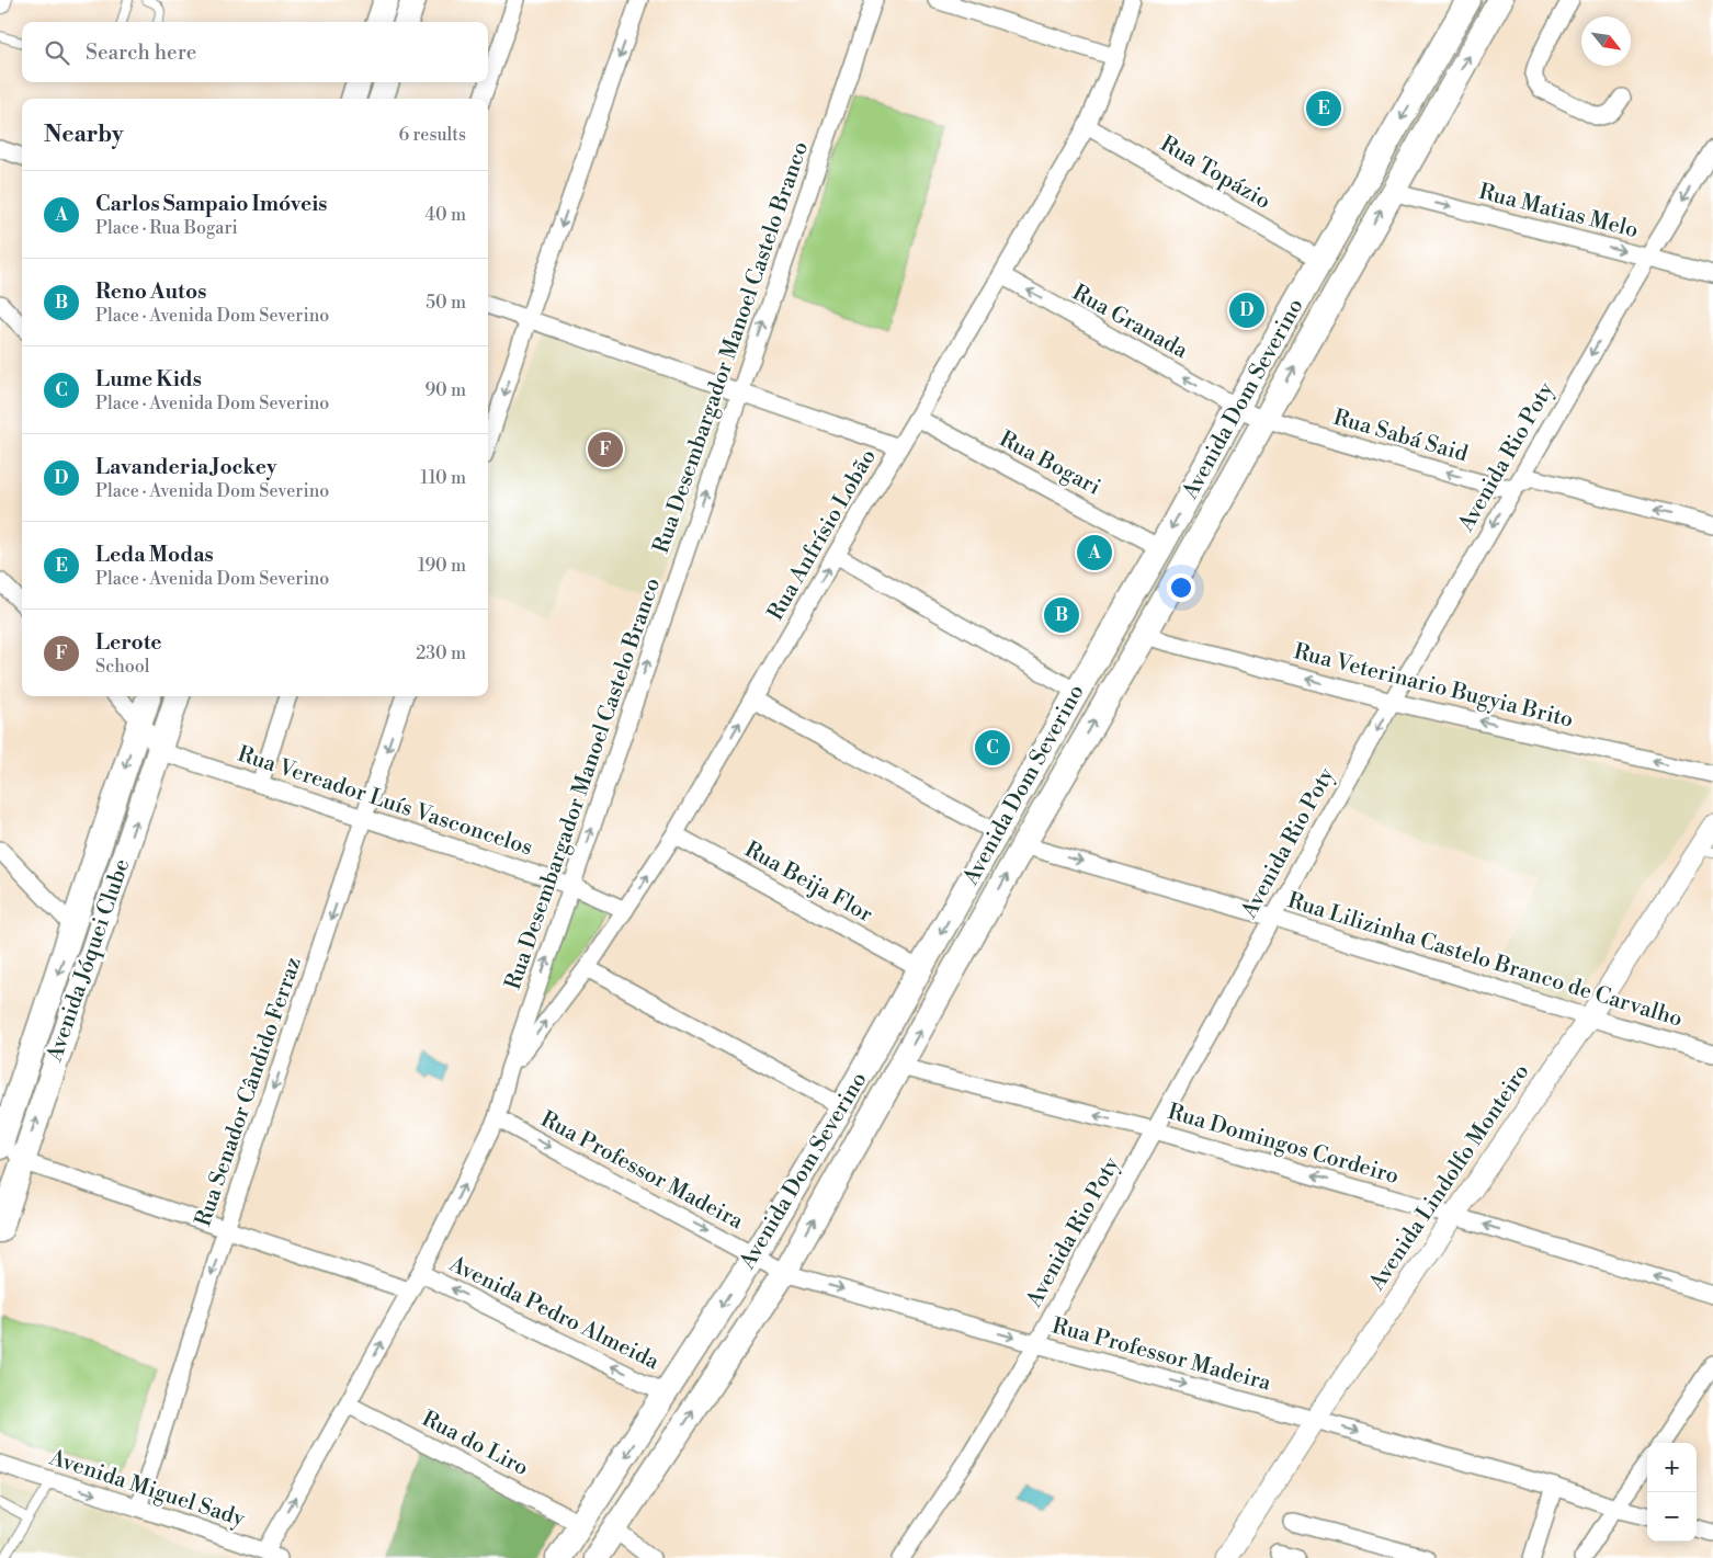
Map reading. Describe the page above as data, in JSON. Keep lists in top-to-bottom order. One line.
{"streets":{"main road":["Avenida Dom Severino","Avenida Jóquei Clube"],"street":["Rua Topázio","Rua Matias Melo","Rua Granada","Rua Desembargador Manoel Castelo Branco","Rua Sabá Said","Avenida Rio Poty","Rua Bogari","Rua Anfrísio Lobão","Rua Veterinario Bugyia Brito","Rua Vereador Luís Vasconcelos","Rua Beija Flor","Rua Lilizinha Castelo Branco de Carvalho","Rua Senador Cândido Ferraz","Rua Domingos Cordeiro","Rua Professor Madeira","Avenida Lindolfo Monteiro","Avenida Pedro Almeida","Rua do Liro","Avenida Miguel Sady"]},"crossings":[["Rua Topázio","Avenida Dom Severino"],["Rua Topázio","Rua Anfrísio Lobão"],["Rua Matias Melo","Avenida Dom Severino"],["Rua Matias Melo","Avenida Rio Poty"],["Rua Granada","Avenida Dom Severino"],["Rua Granada","Rua Sabá Said"],["Rua Granada","Rua Anfrísio Lobão"],["Rua Desembargador Manoel Castelo Branco","Rua Anfrísio Lobão"],["Rua Desembargador Manoel Castelo Branco","Rua Vereador Luís Vasconcelos"],["Rua Desembargador Manoel Castelo Branco","Rua Professor Madeira"],["Rua Desembargador Manoel Castelo Branco","Avenida Pedro Almeida"],["Rua Desembargador Manoel Castelo Branco","Rua do Liro"],["Rua Desembargador Manoel Castelo Branco","Avenida Miguel Sady"],["Avenida Dom Severino","Rua Sabá Said"],["Avenida Dom Severino","Rua Bogari"],["Avenida Dom Severino","Rua Veterinario Bugyia Brito"],["Avenida Dom Severino","Rua Beija Flor"],["Avenida Dom Severino","Rua Lilizinha Castelo Branco de Carvalho"],["Avenida Dom Severino","Rua Domingos Cordeiro"],["Avenida Dom Severino","Rua Professor Madeira"],["Avenida Dom Severino","Avenida Pedro Almeida"],["Avenida Dom Severino","Rua do Liro"],["Rua Sabá Said","Avenida Rio Poty"],["Avenida Rio Poty","Rua Veterinario Bugyia Brito"],["Avenida Rio Poty","Rua Lilizinha Castelo Branco de Carvalho"],["Avenida Rio Poty","Rua Domingos Cordeiro"],["Avenida Rio Poty","Rua Professor Madeira"],["Rua Bogari","Rua Anfrísio Lobão"],["Rua Anfrísio Lobão","Rua Vereador Luís Vasconcelos"],["Rua Anfrísio Lobão","Rua Beija Flor"],["Rua Vereador Luís Vasconcelos","Avenida Jóquei Clube"],["Rua Vereador Luís Vasconcelos","Rua Senador Cândido Ferraz"],["Rua Lilizinha Castelo Branco de Carvalho","Avenida Lindolfo Monteiro"],["Rua Senador Cândido Ferraz","Avenida Miguel Sady"],["Rua Domingos Cordeiro","Avenida Lindolfo Monteiro"],["Rua Professor Madeira","Avenida Lindolfo Monteiro"]],"one_way":["Rua Matias Melo","Rua Granada","Rua Desembargador Manoel Castelo Branco","Rua Sabá Said","Avenida Rio Poty","Rua Anfrísio Lobão","Rua Veterinario Bugyia Brito","Rua Lilizinha Castelo Branco de Carvalho","Rua Senador Cândido Ferraz","Rua Domingos Cordeiro","Rua Professor Madeira","Avenida Pedro Almeida"],"north":"bottom right","page":{"search":"Search here","pins":["E","D","F","A","B","C"],"heading":["Nearby","6 results"],"list":[{"mark":"A","name":"Carlos Sampaio Imóveis","note":"Place · Rua Bogari","value":"40 m"},{"mark":"B","name":"Reno Autos","note":"Place · Avenida Dom Severino","value":"50 m"},{"mark":"C","name":"Lume Kids","note":"Place · Avenida Dom Severino","value":"90 m"},{"mark":"D","name":"Lavanderia Jockey","note":"Place · Avenida Dom Severino","value":"110 m"},{"mark":"E","name":"Leda Modas","note":"Place · Avenida Dom Severino","value":"190 m"},{"mark":"F","name":"Lerote","note":"School","value":"230 m"}],"map_buttons":["+","−"]}}
